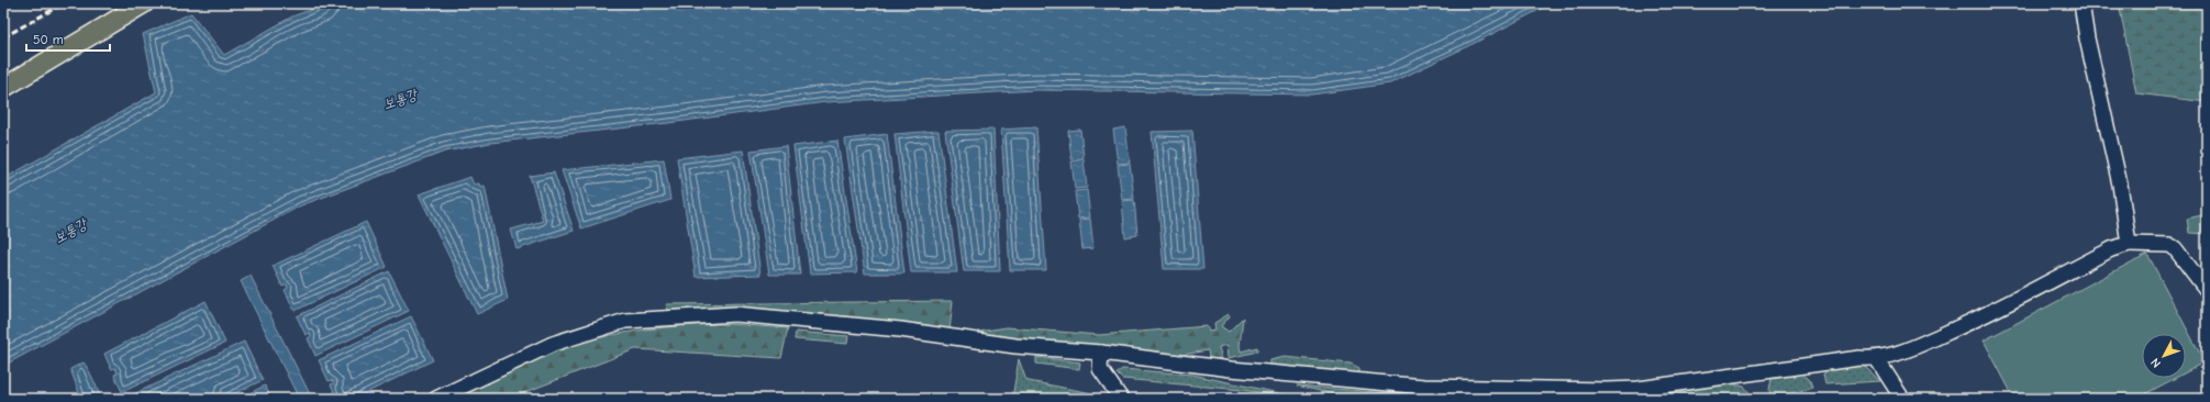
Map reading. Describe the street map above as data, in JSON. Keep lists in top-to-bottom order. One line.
{"water":["보통강"],"scale_bar":"50 m","north":"bottom left"}
